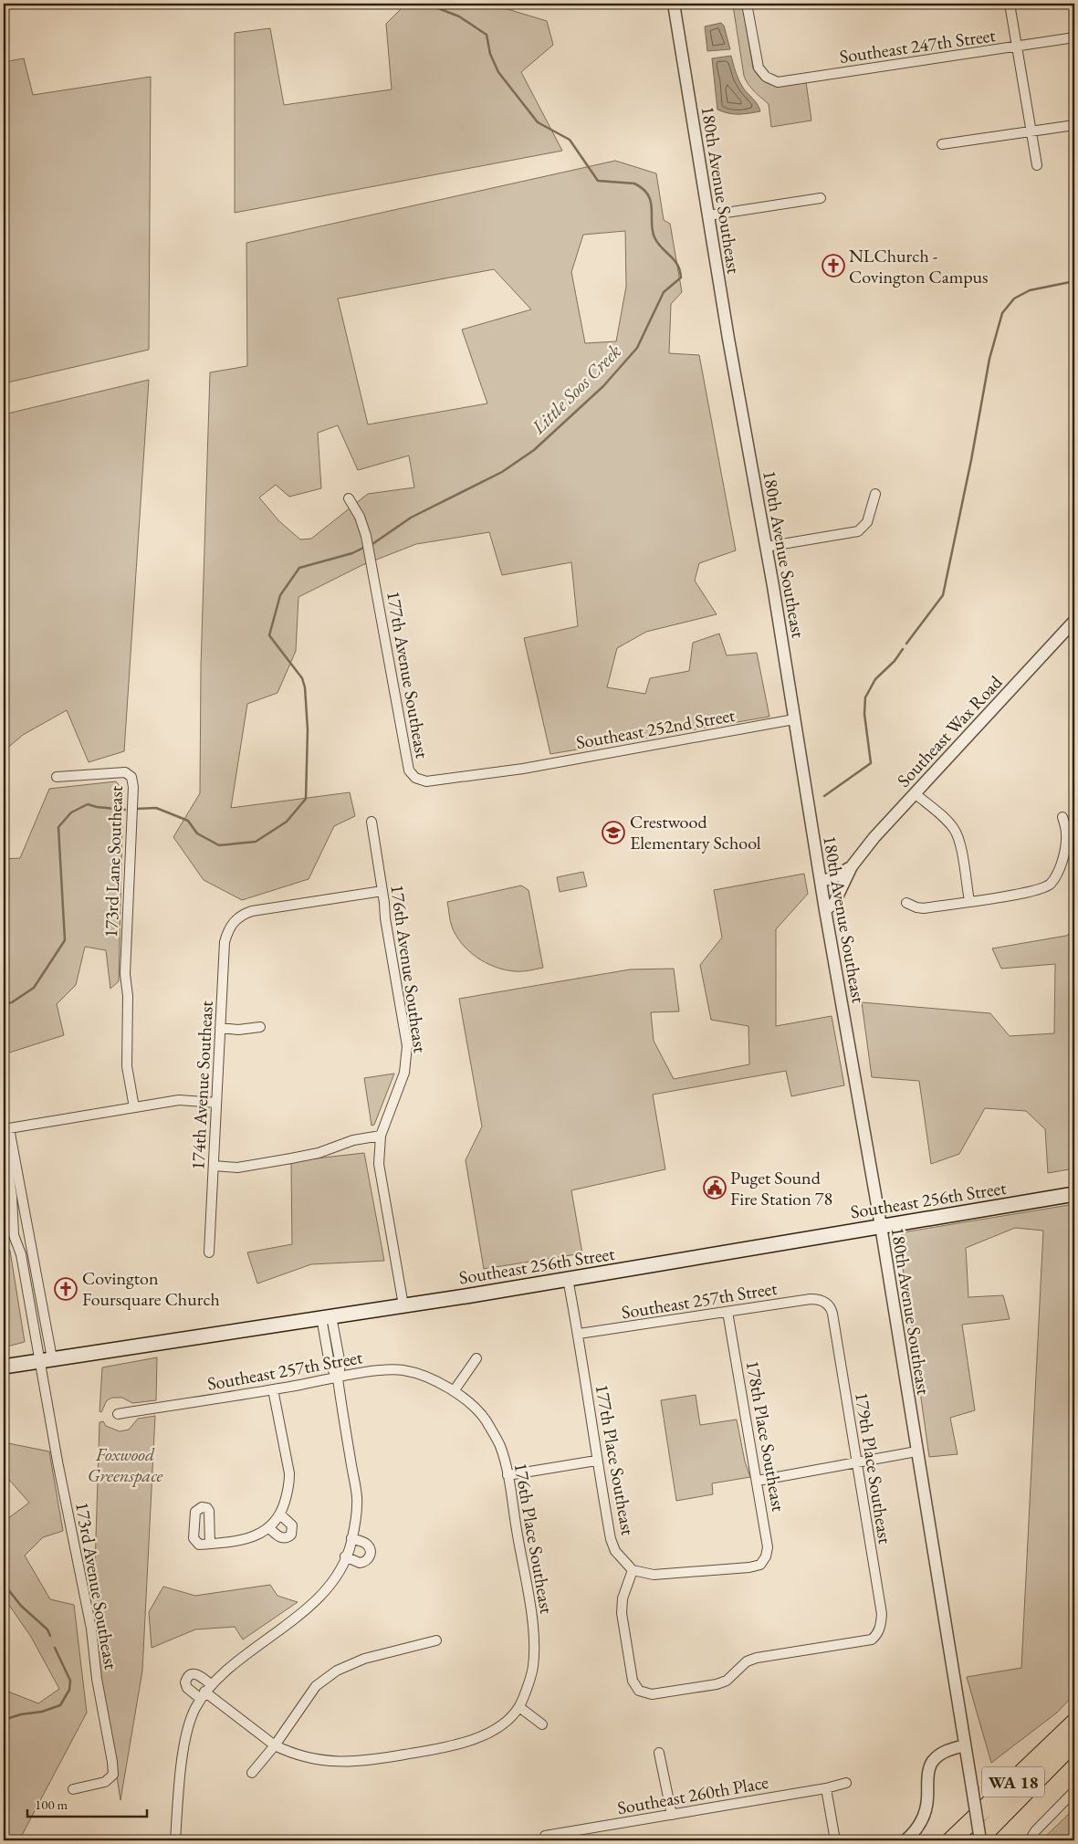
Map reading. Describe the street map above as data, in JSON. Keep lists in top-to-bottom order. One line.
{"streets":{"highway":["WA 18"],"main road":["Southeast 256th Street"],"street":["Southeast 247th Street","180th Avenue Southeast","177th Avenue Southeast","Southeast 252nd Street","Southeast Wax Road","173rd Lane Southeast","176th Avenue Southeast","174th Avenue Southeast","Southeast 257th Street","178th Place Southeast","177th Place Southeast","179th Place Southeast","176th Place Southeast","173rd Avenue Southeast","Southeast 260th Place"]},"crossings":[["180th Avenue Southeast","Southeast 252nd Street"],["180th Avenue Southeast","Southeast Wax Road"],["180th Avenue Southeast","Southeast 256th Street"],["180th Avenue Southeast","WA 18"],["177th Avenue Southeast","Southeast 252nd Street"],["176th Avenue Southeast","174th Avenue Southeast"],["176th Avenue Southeast","Southeast 256th Street"],["Southeast 256th Street","177th Place Southeast"],["Southeast 256th Street","173rd Avenue Southeast"],["Southeast 257th Street","178th Place Southeast"],["Southeast 257th Street","177th Place Southeast"],["Southeast 257th Street","179th Place Southeast"],["Southeast 257th Street","176th Place Southeast"],["178th Place Southeast","177th Place Southeast"],["178th Place Southeast","179th Place Southeast"],["177th Place Southeast","179th Place Southeast"]],"water":["Little Soos Creek"],"parks":["Foxwood Greenspace"],"places":{"church":["NLChurch - Covington Campus","Covington Foursquare Church"],"school or university":["Crestwood Elementary School"],"public building":["Puget Sound Fire Station 78"]},"scale_bar":"100 m"}
